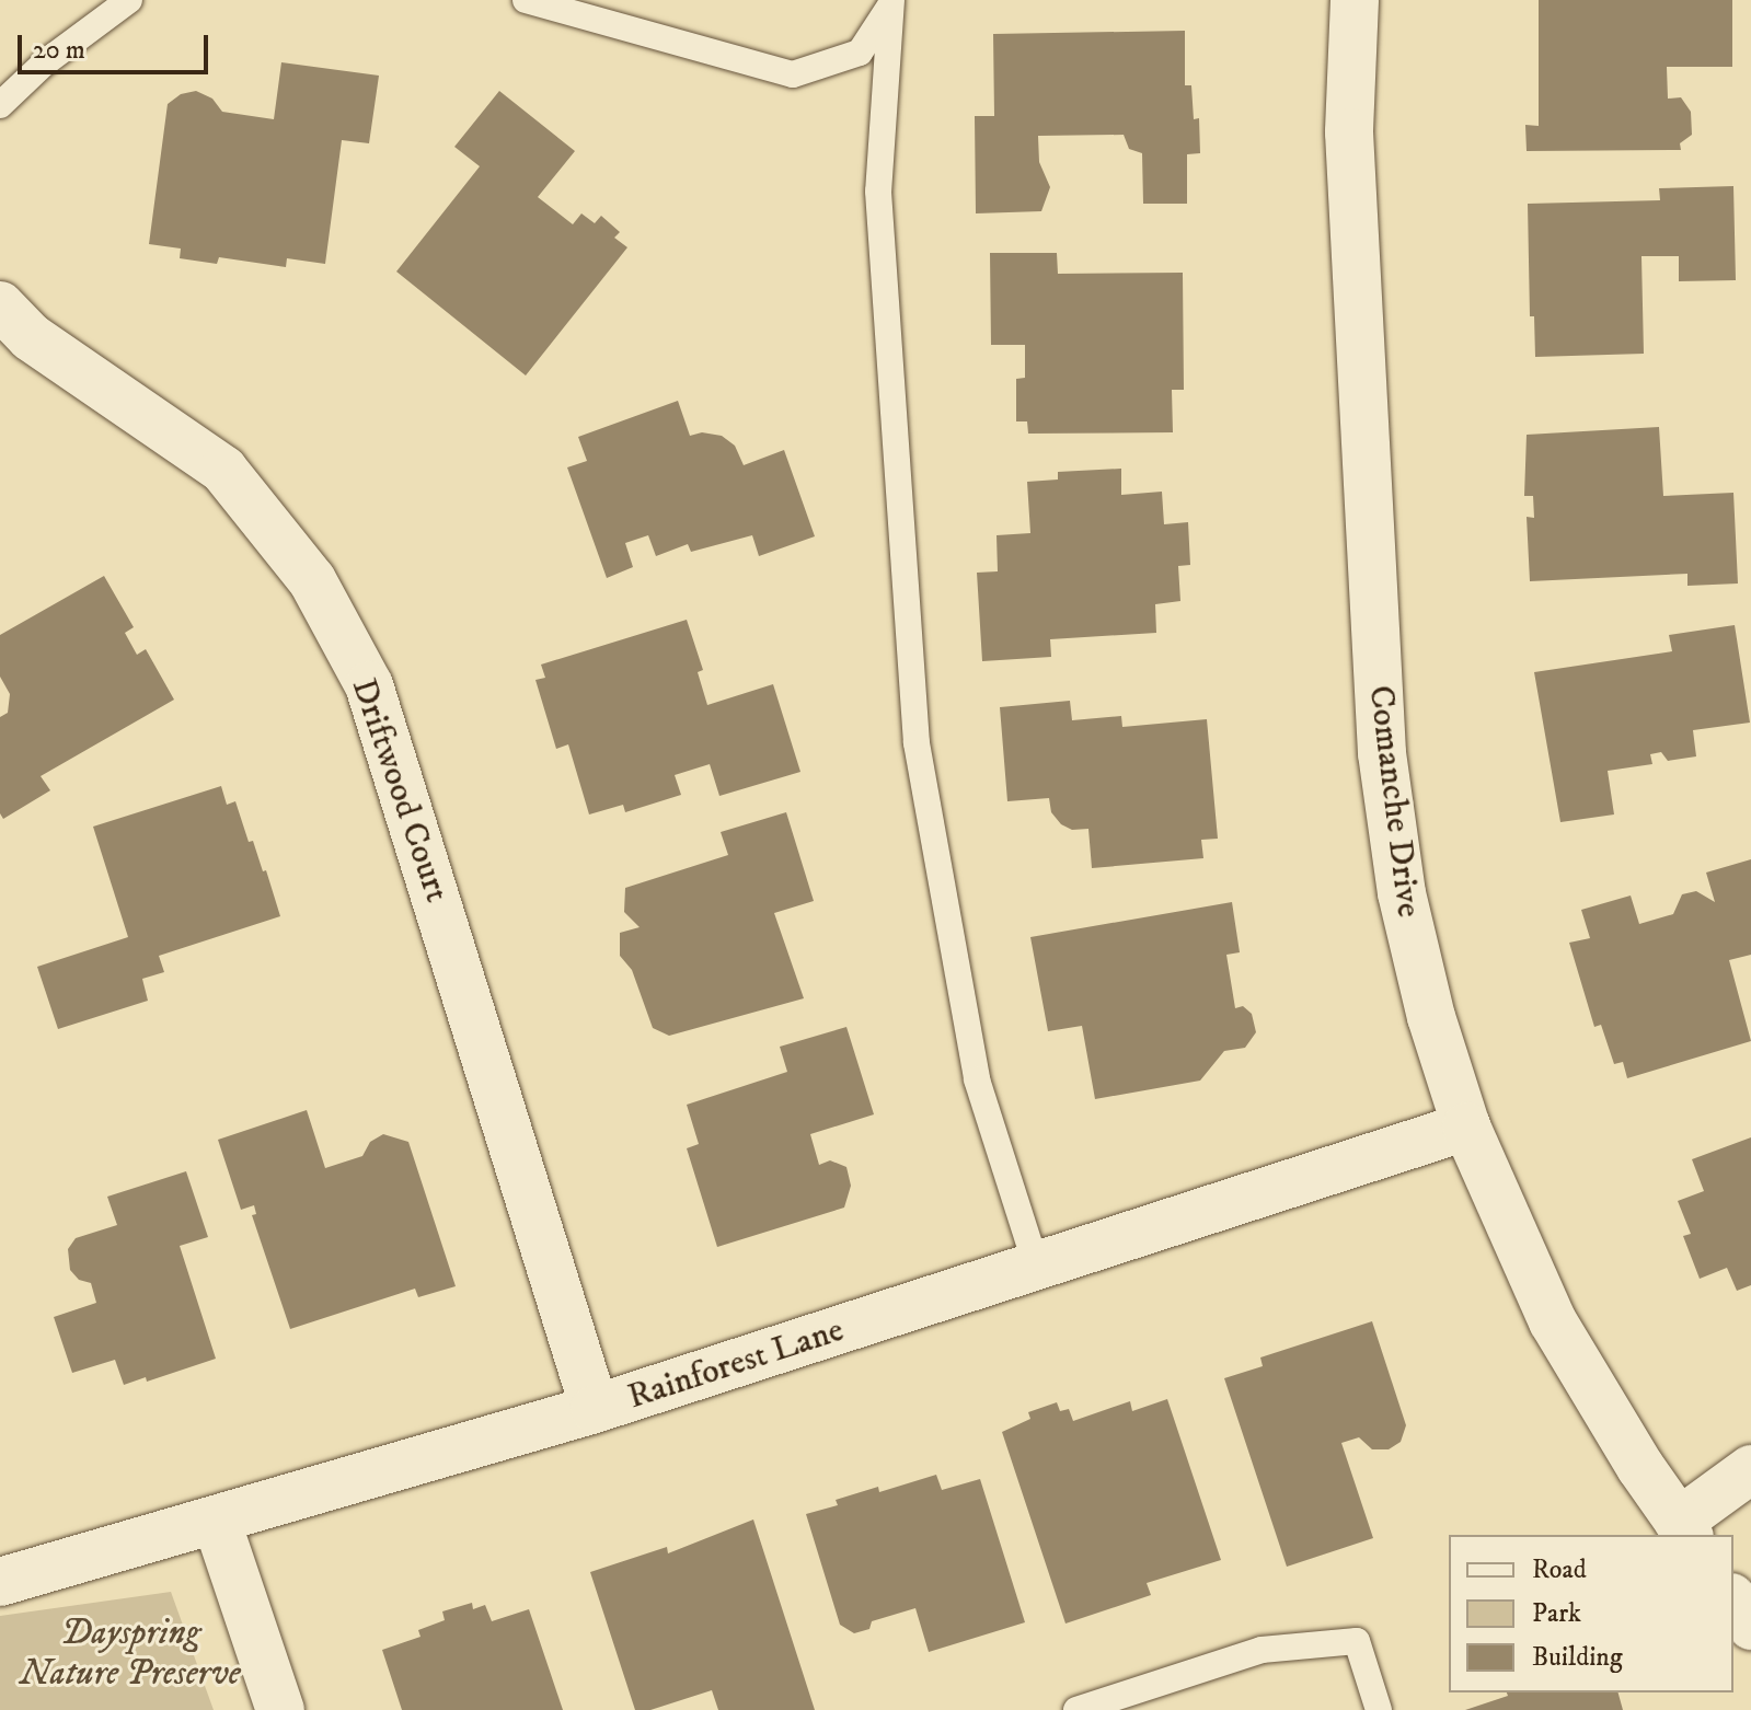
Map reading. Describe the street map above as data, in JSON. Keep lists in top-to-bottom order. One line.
{"streets":{"street":["Driftwood Court","Comanche Drive","Rainforest Lane"]},"crossings":[["Driftwood Court","Rainforest Lane"],["Comanche Drive","Rainforest Lane"]],"parks":["Dayspring Nature Preserve"],"legend":["Road","Park","Building"],"scale_bar":"20 m"}
